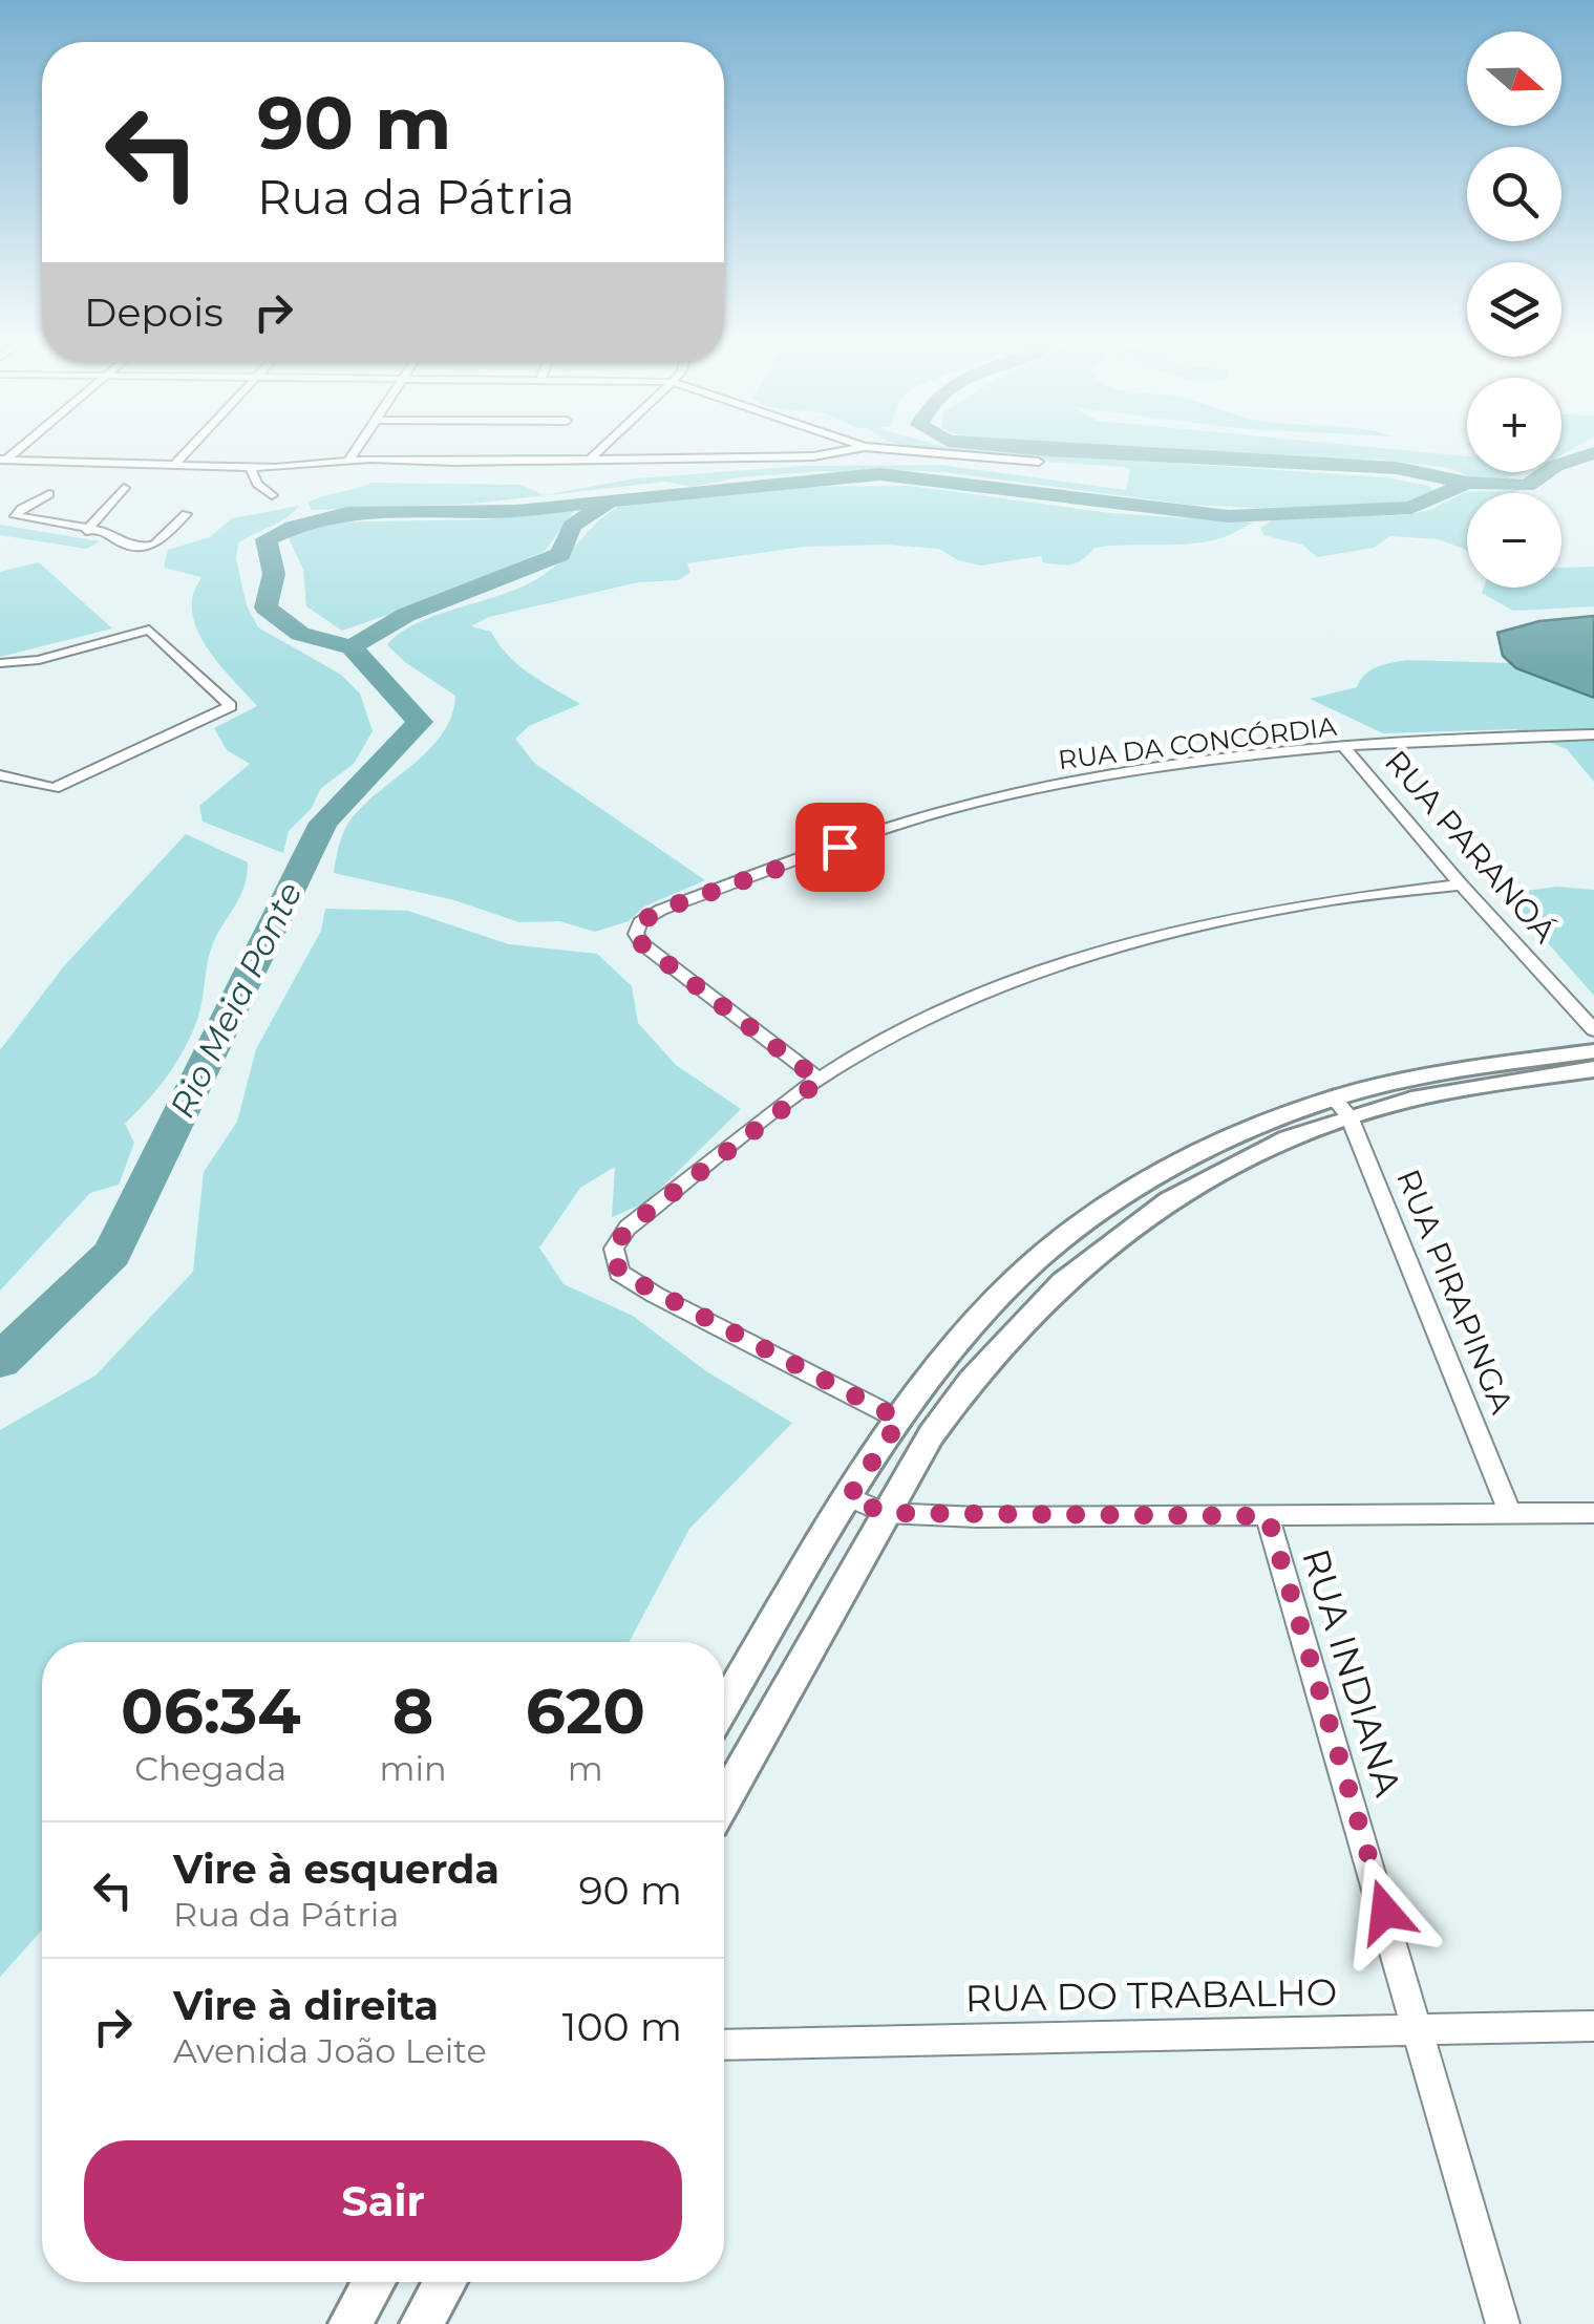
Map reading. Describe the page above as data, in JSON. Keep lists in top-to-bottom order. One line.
{"streets":{"street":["RUA DA CONCÓRDIA","RUA PARANOÁ","RUA PIRAPINGA","RUA INDIANA","RUA DO TRABALHO"]},"crossings":[["RUA DA CONCÓRDIA","RUA PARANOÁ"],["RUA INDIANA","RUA DO TRABALHO"]],"water":["Rio Meia Ponte"],"north":"right","page":{"map_buttons":["+","−"],"turn":["90 m","Rua da Pátria"],"then":"Depois","eta":["06:34","Chegada","8","min","620","m"],"list":[{"name":"Vire à esquerda","note":"Rua da Pátria","value":"90 m"},{"name":"Vire à direita","note":"Avenida João Leite","value":"100 m"}],"buttons":"Sair"}}
